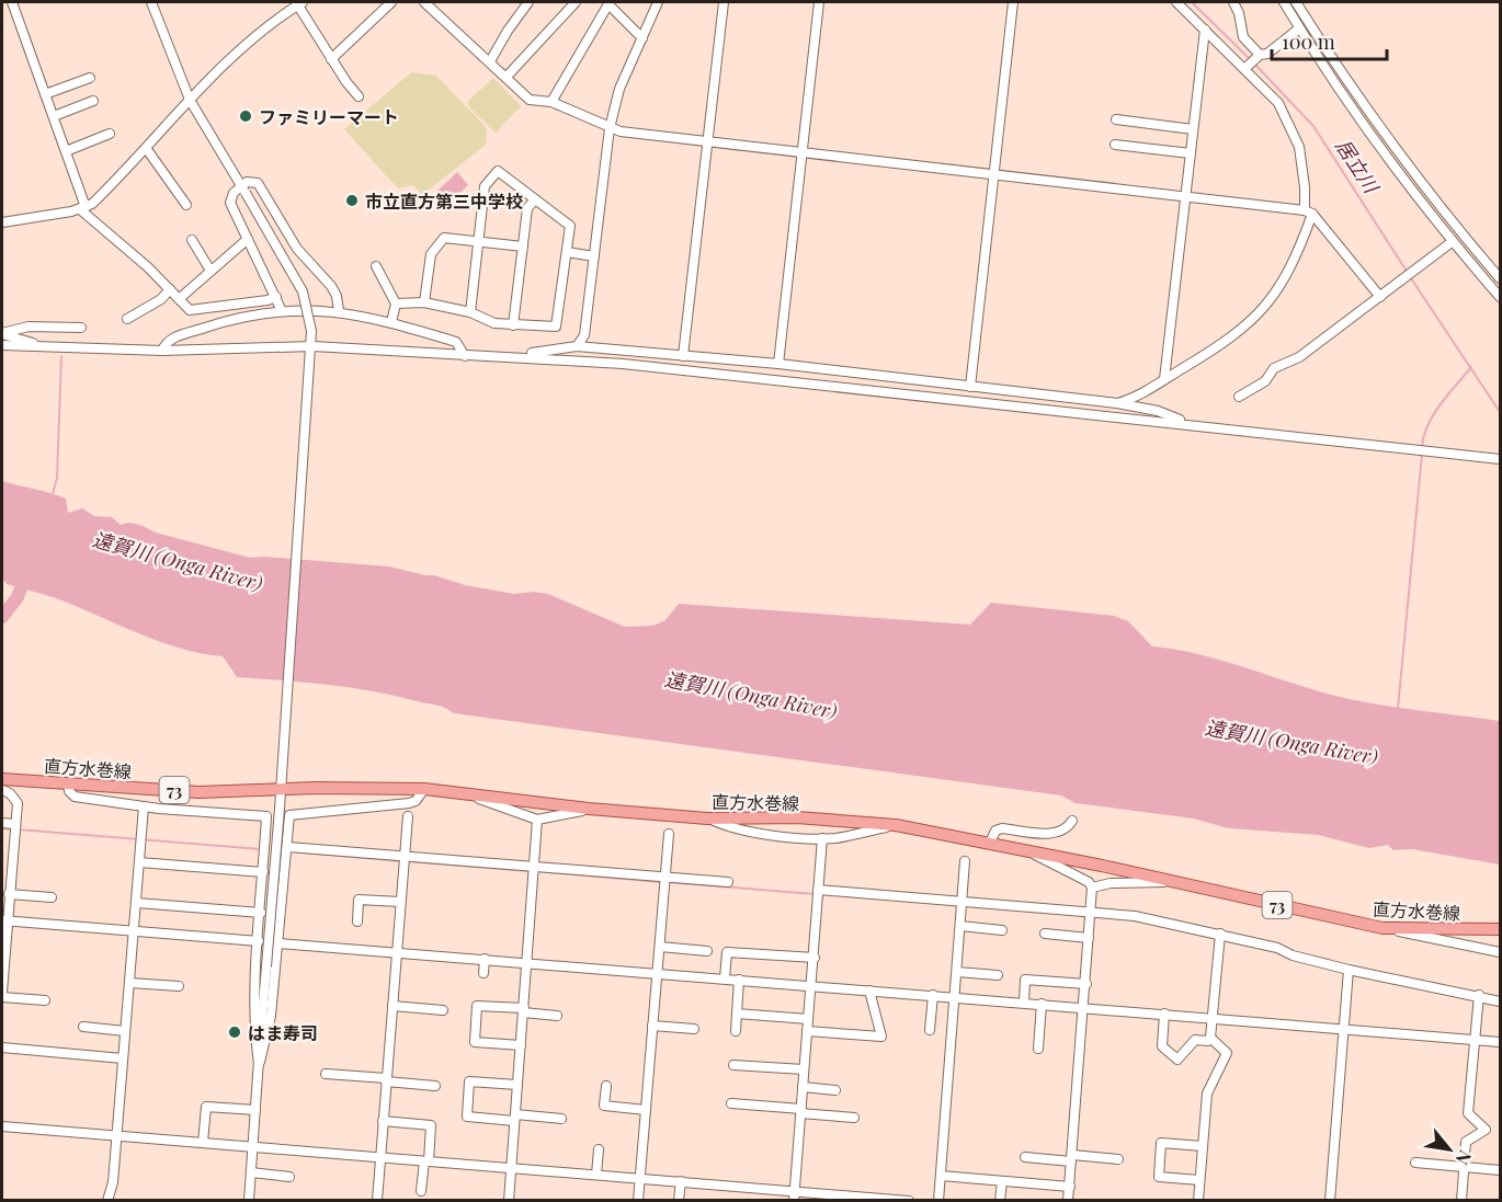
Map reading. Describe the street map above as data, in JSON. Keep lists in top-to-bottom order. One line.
{"streets":{"main road":["直方水巻線","73"]},"water":["居立川","遠賀川 (Onga River)"],"places":["ファミリーマート","市立直方第三中学校","はま寿司"],"scale_bar":"100 m","north":"bottom right"}
